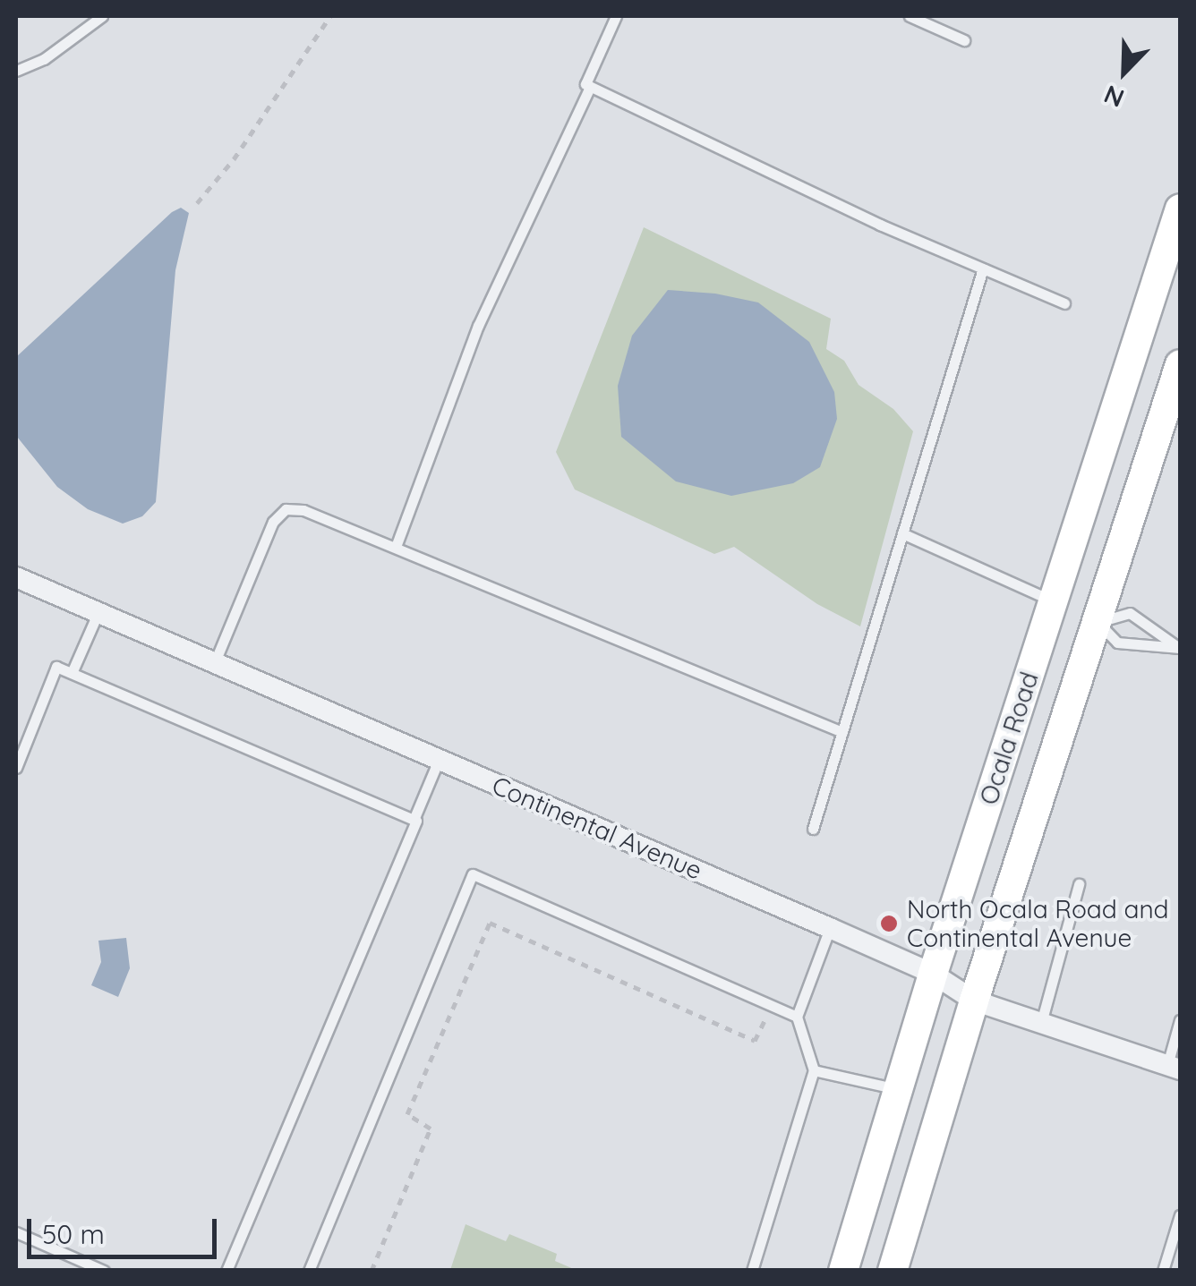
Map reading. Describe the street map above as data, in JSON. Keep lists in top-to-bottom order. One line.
{"streets":{"main road":["Ocala Road"],"street":["Continental Avenue"]},"crossings":[["Ocala Road","Continental Avenue"]],"places":["North Ocala Road and Continental Avenue"],"scale_bar":"50 m","north":"bottom left"}
